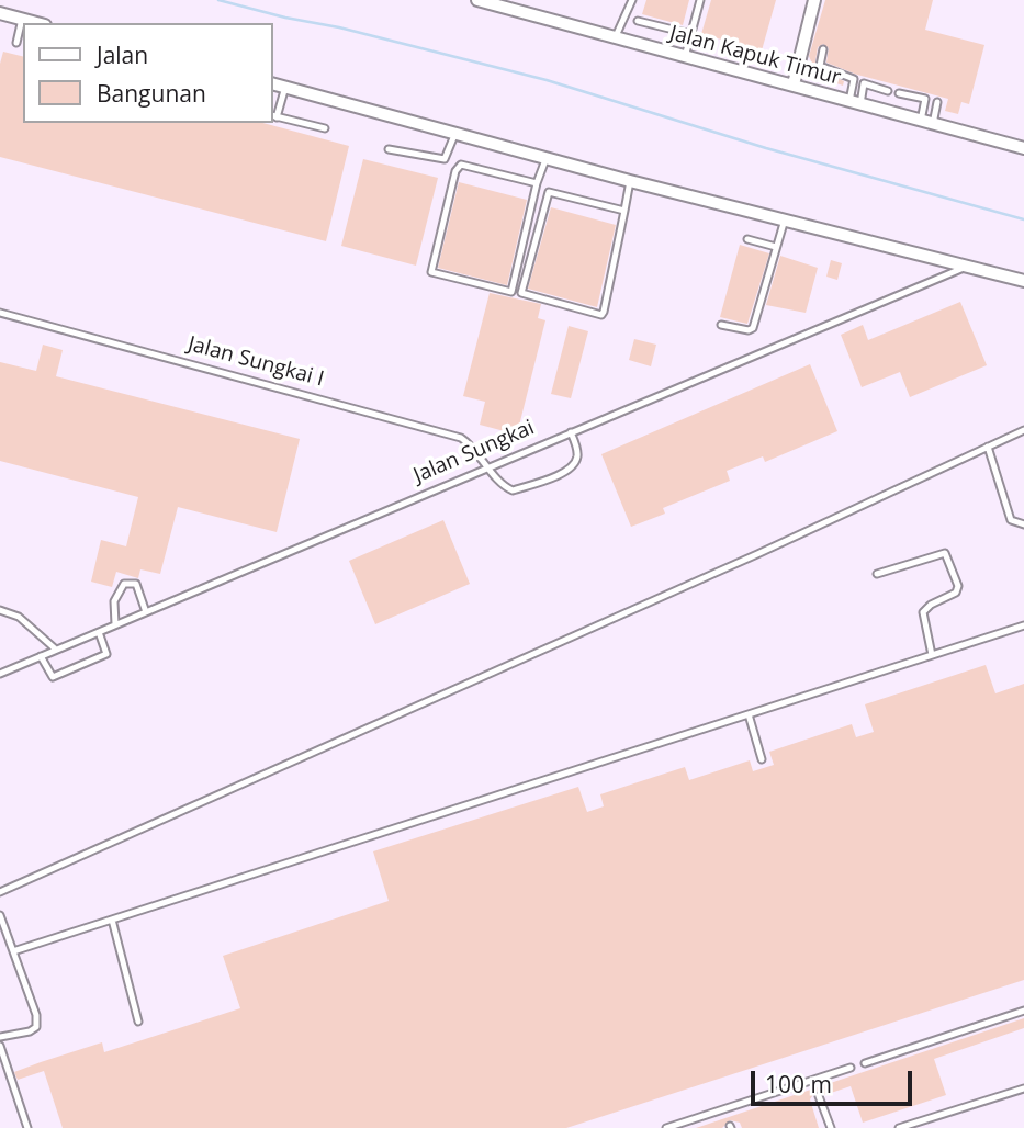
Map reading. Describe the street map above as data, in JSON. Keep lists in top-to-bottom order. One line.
{"streets":{"street":["Jalan Kapuk Timur"],"lane":["Jalan Sungkai I","Jalan Sungkai"]},"crossings":[["Jalan Sungkai I","Jalan Sungkai"]],"legend":["Jalan","Bangunan"],"scale_bar":"100 m"}
